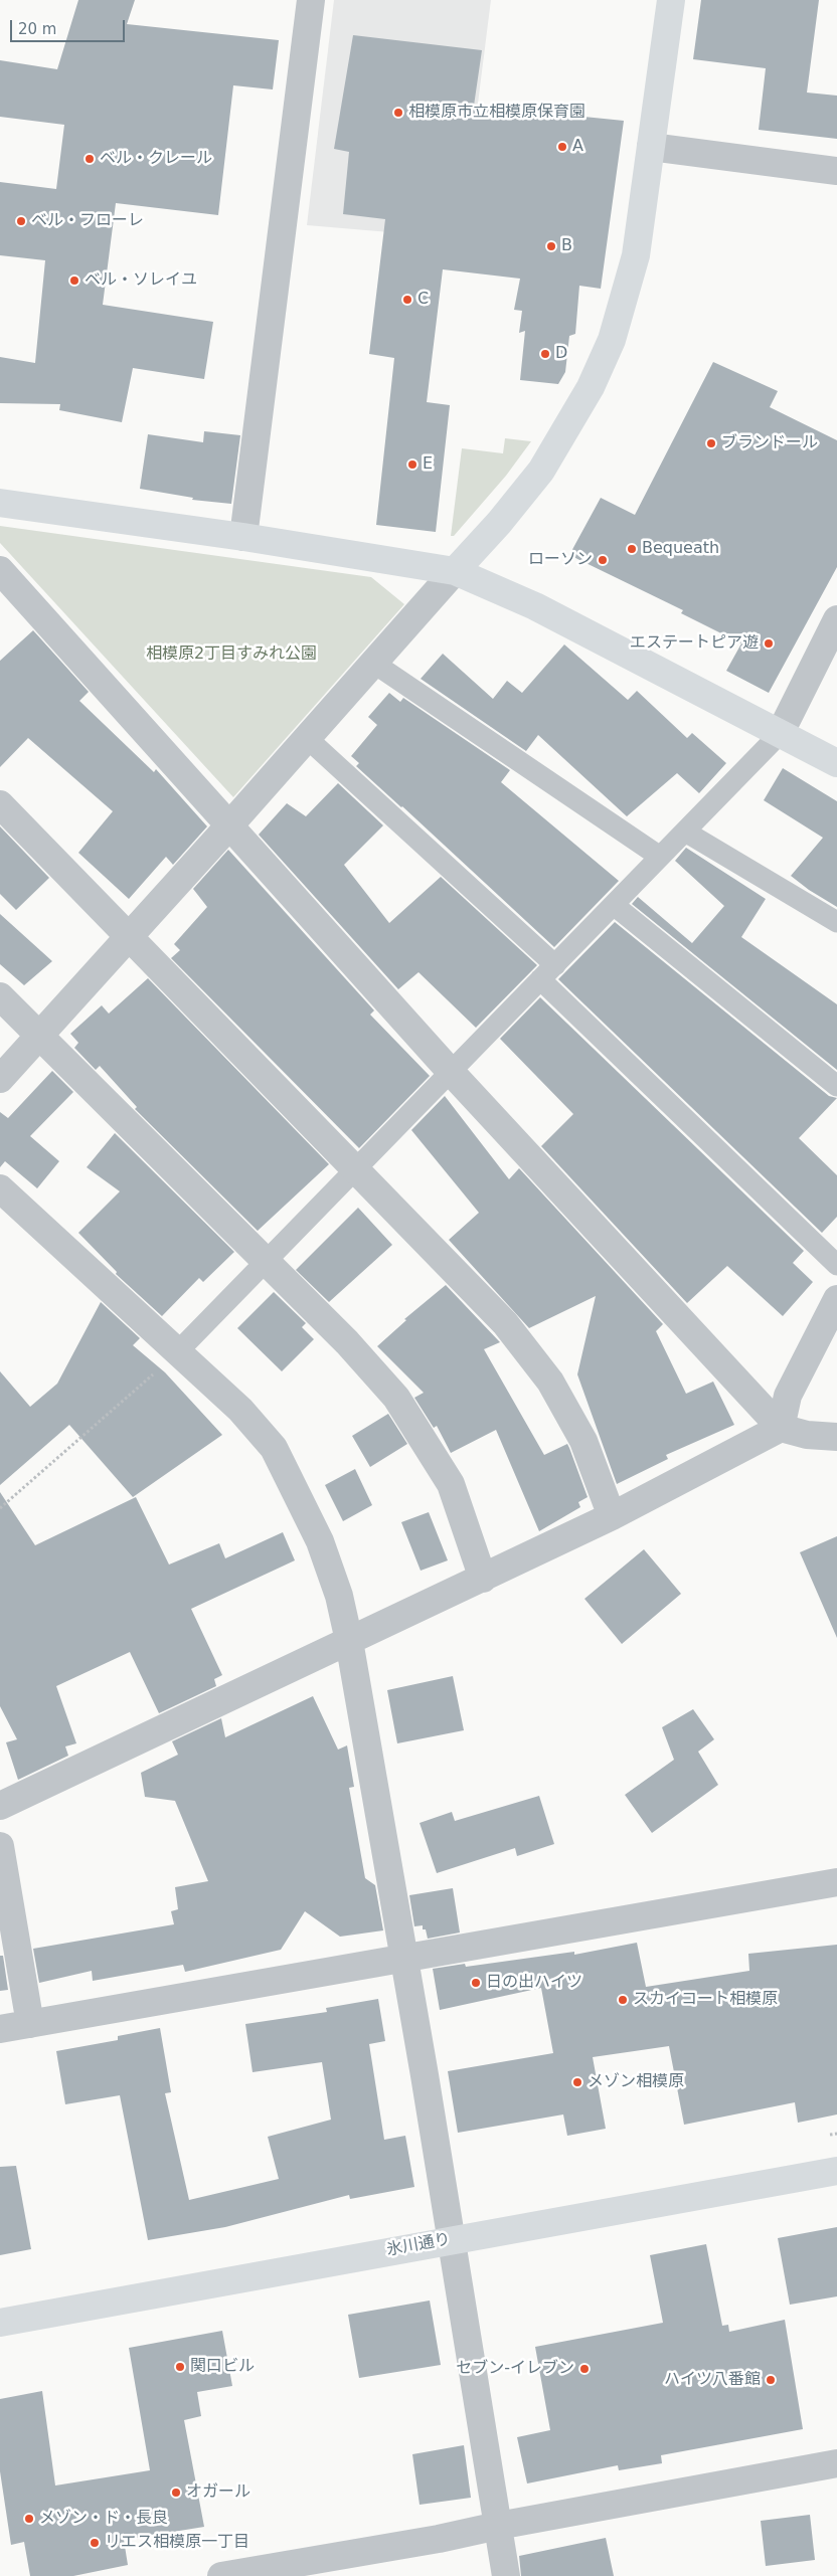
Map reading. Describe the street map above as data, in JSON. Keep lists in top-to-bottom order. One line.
{"streets":{"street":["氷川通り"]},"parks":["相模原2丁目すみれ公園"],"places":["相模原市立相模原保育園","A","ベル・クレール","ベル・フローレ","B","ベル・ソレイユ","C","D","ブランドール","E","Bequeath","ローソン","エステートピア遊","日の出ハイツ","スカイコート相模原","メゾン相模原","関口ビル","セブン-イレブン","ハイツ八番館","オガール","メゾン・ド・長良","リエス相模原一丁目"],"scale_bar":"20 m"}
